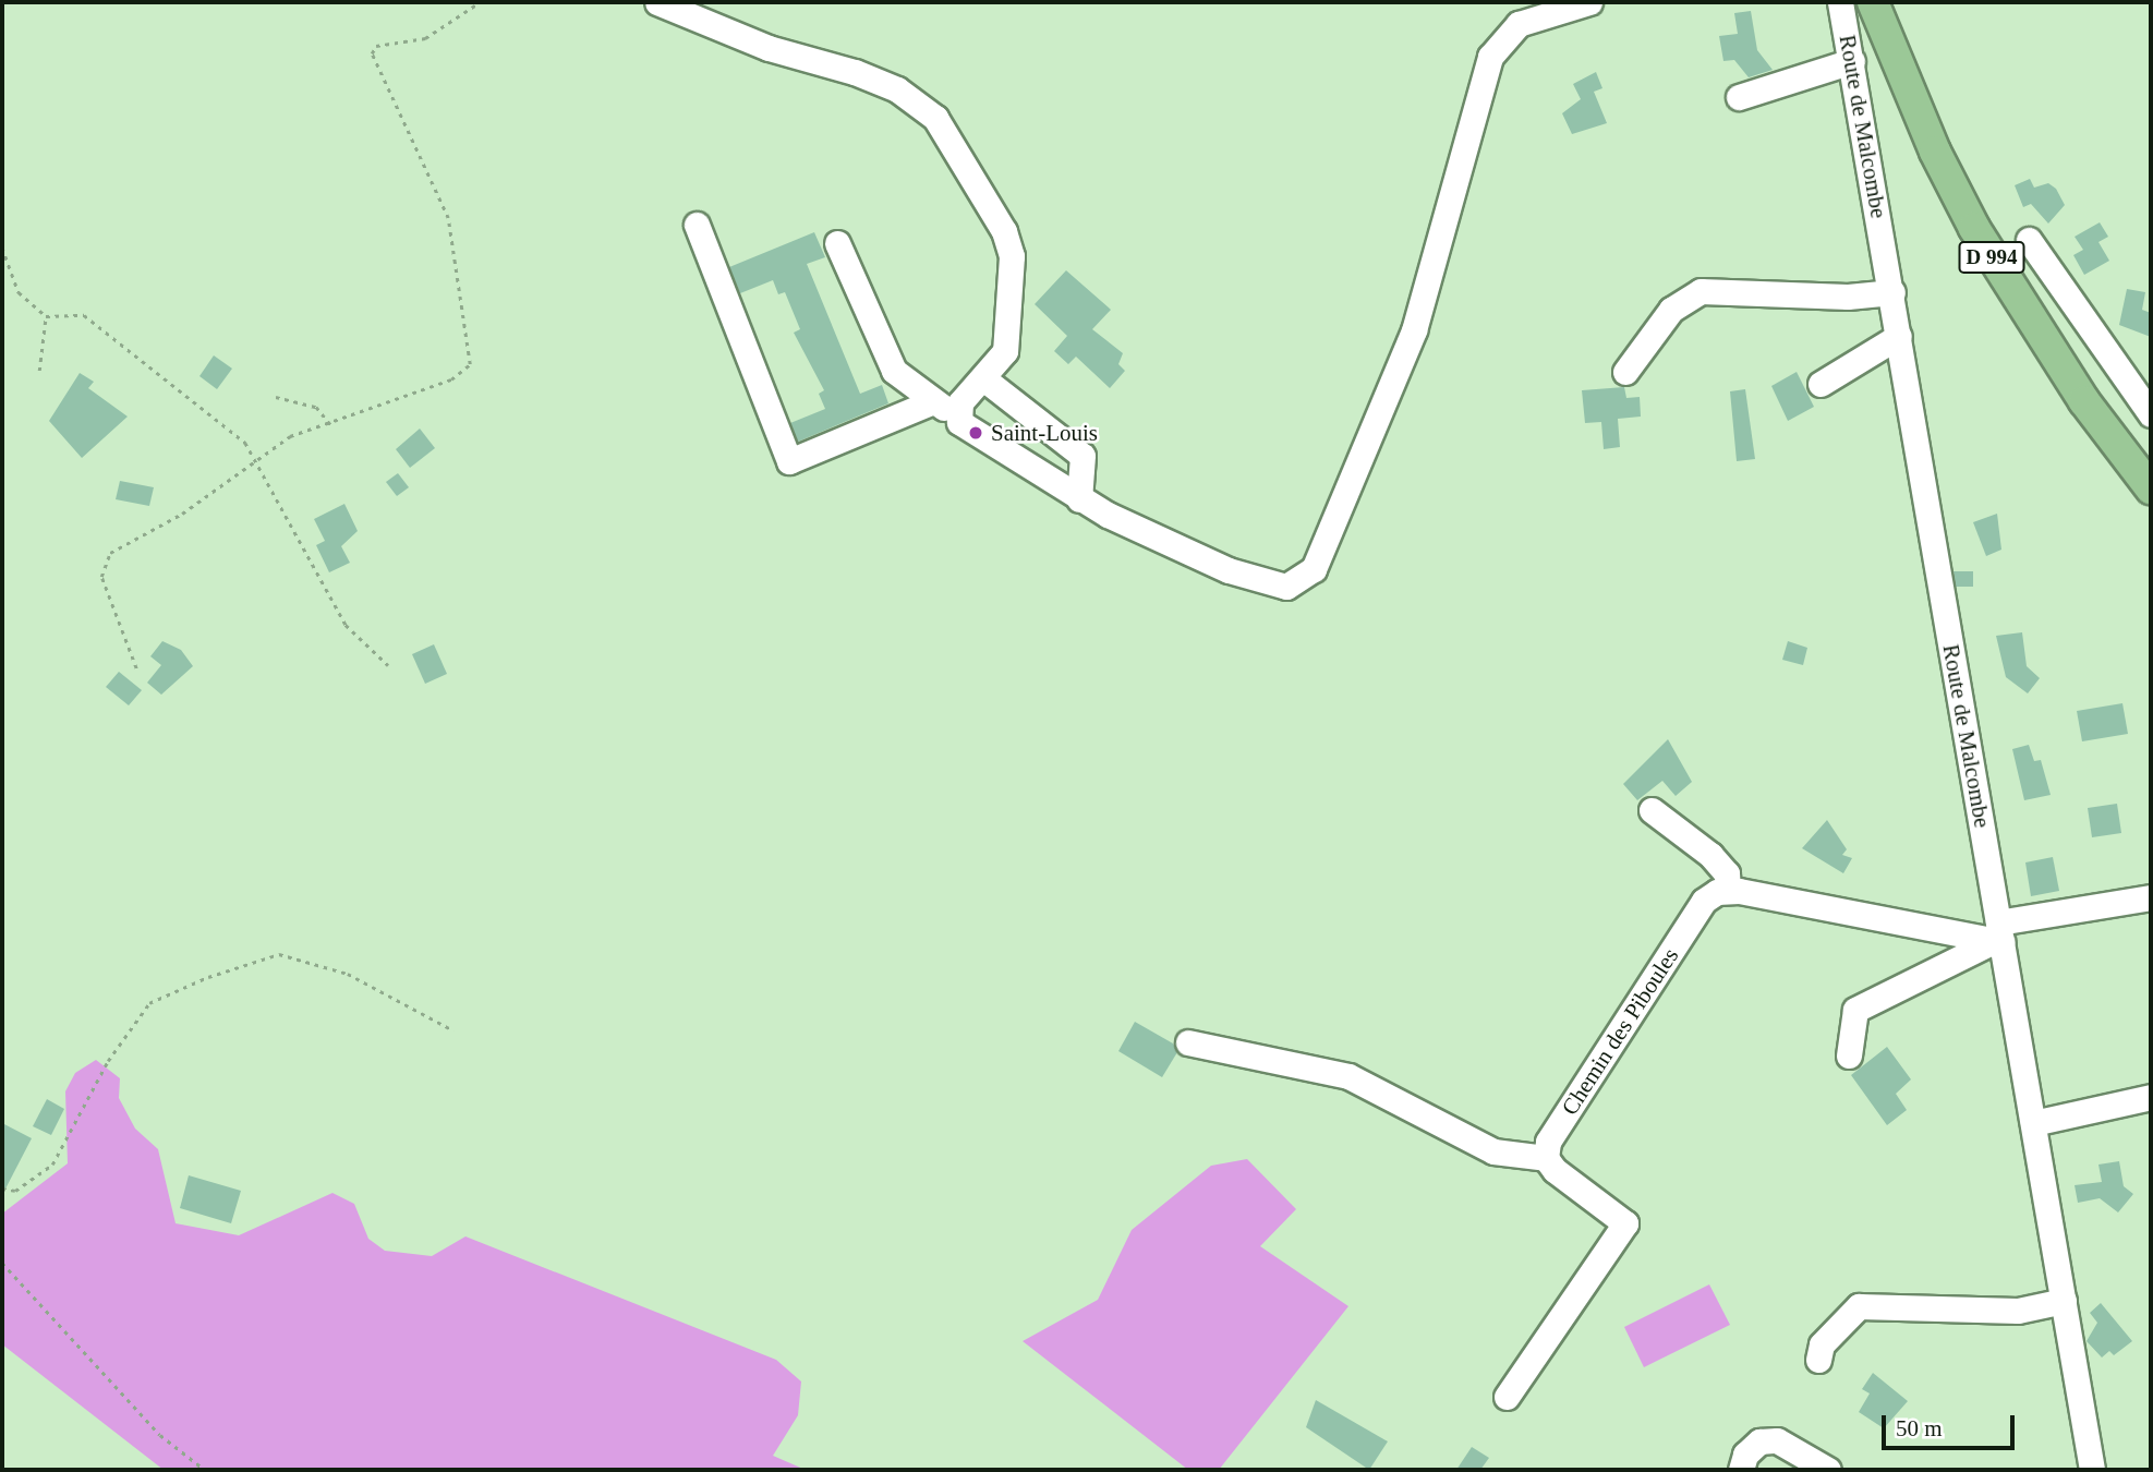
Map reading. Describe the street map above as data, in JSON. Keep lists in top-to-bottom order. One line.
{"streets":{"main road":["D 994"],"street":["Route de Malcombe","Chemin des Piboules"]},"places":["Saint-Louis"],"scale_bar":"50 m"}
